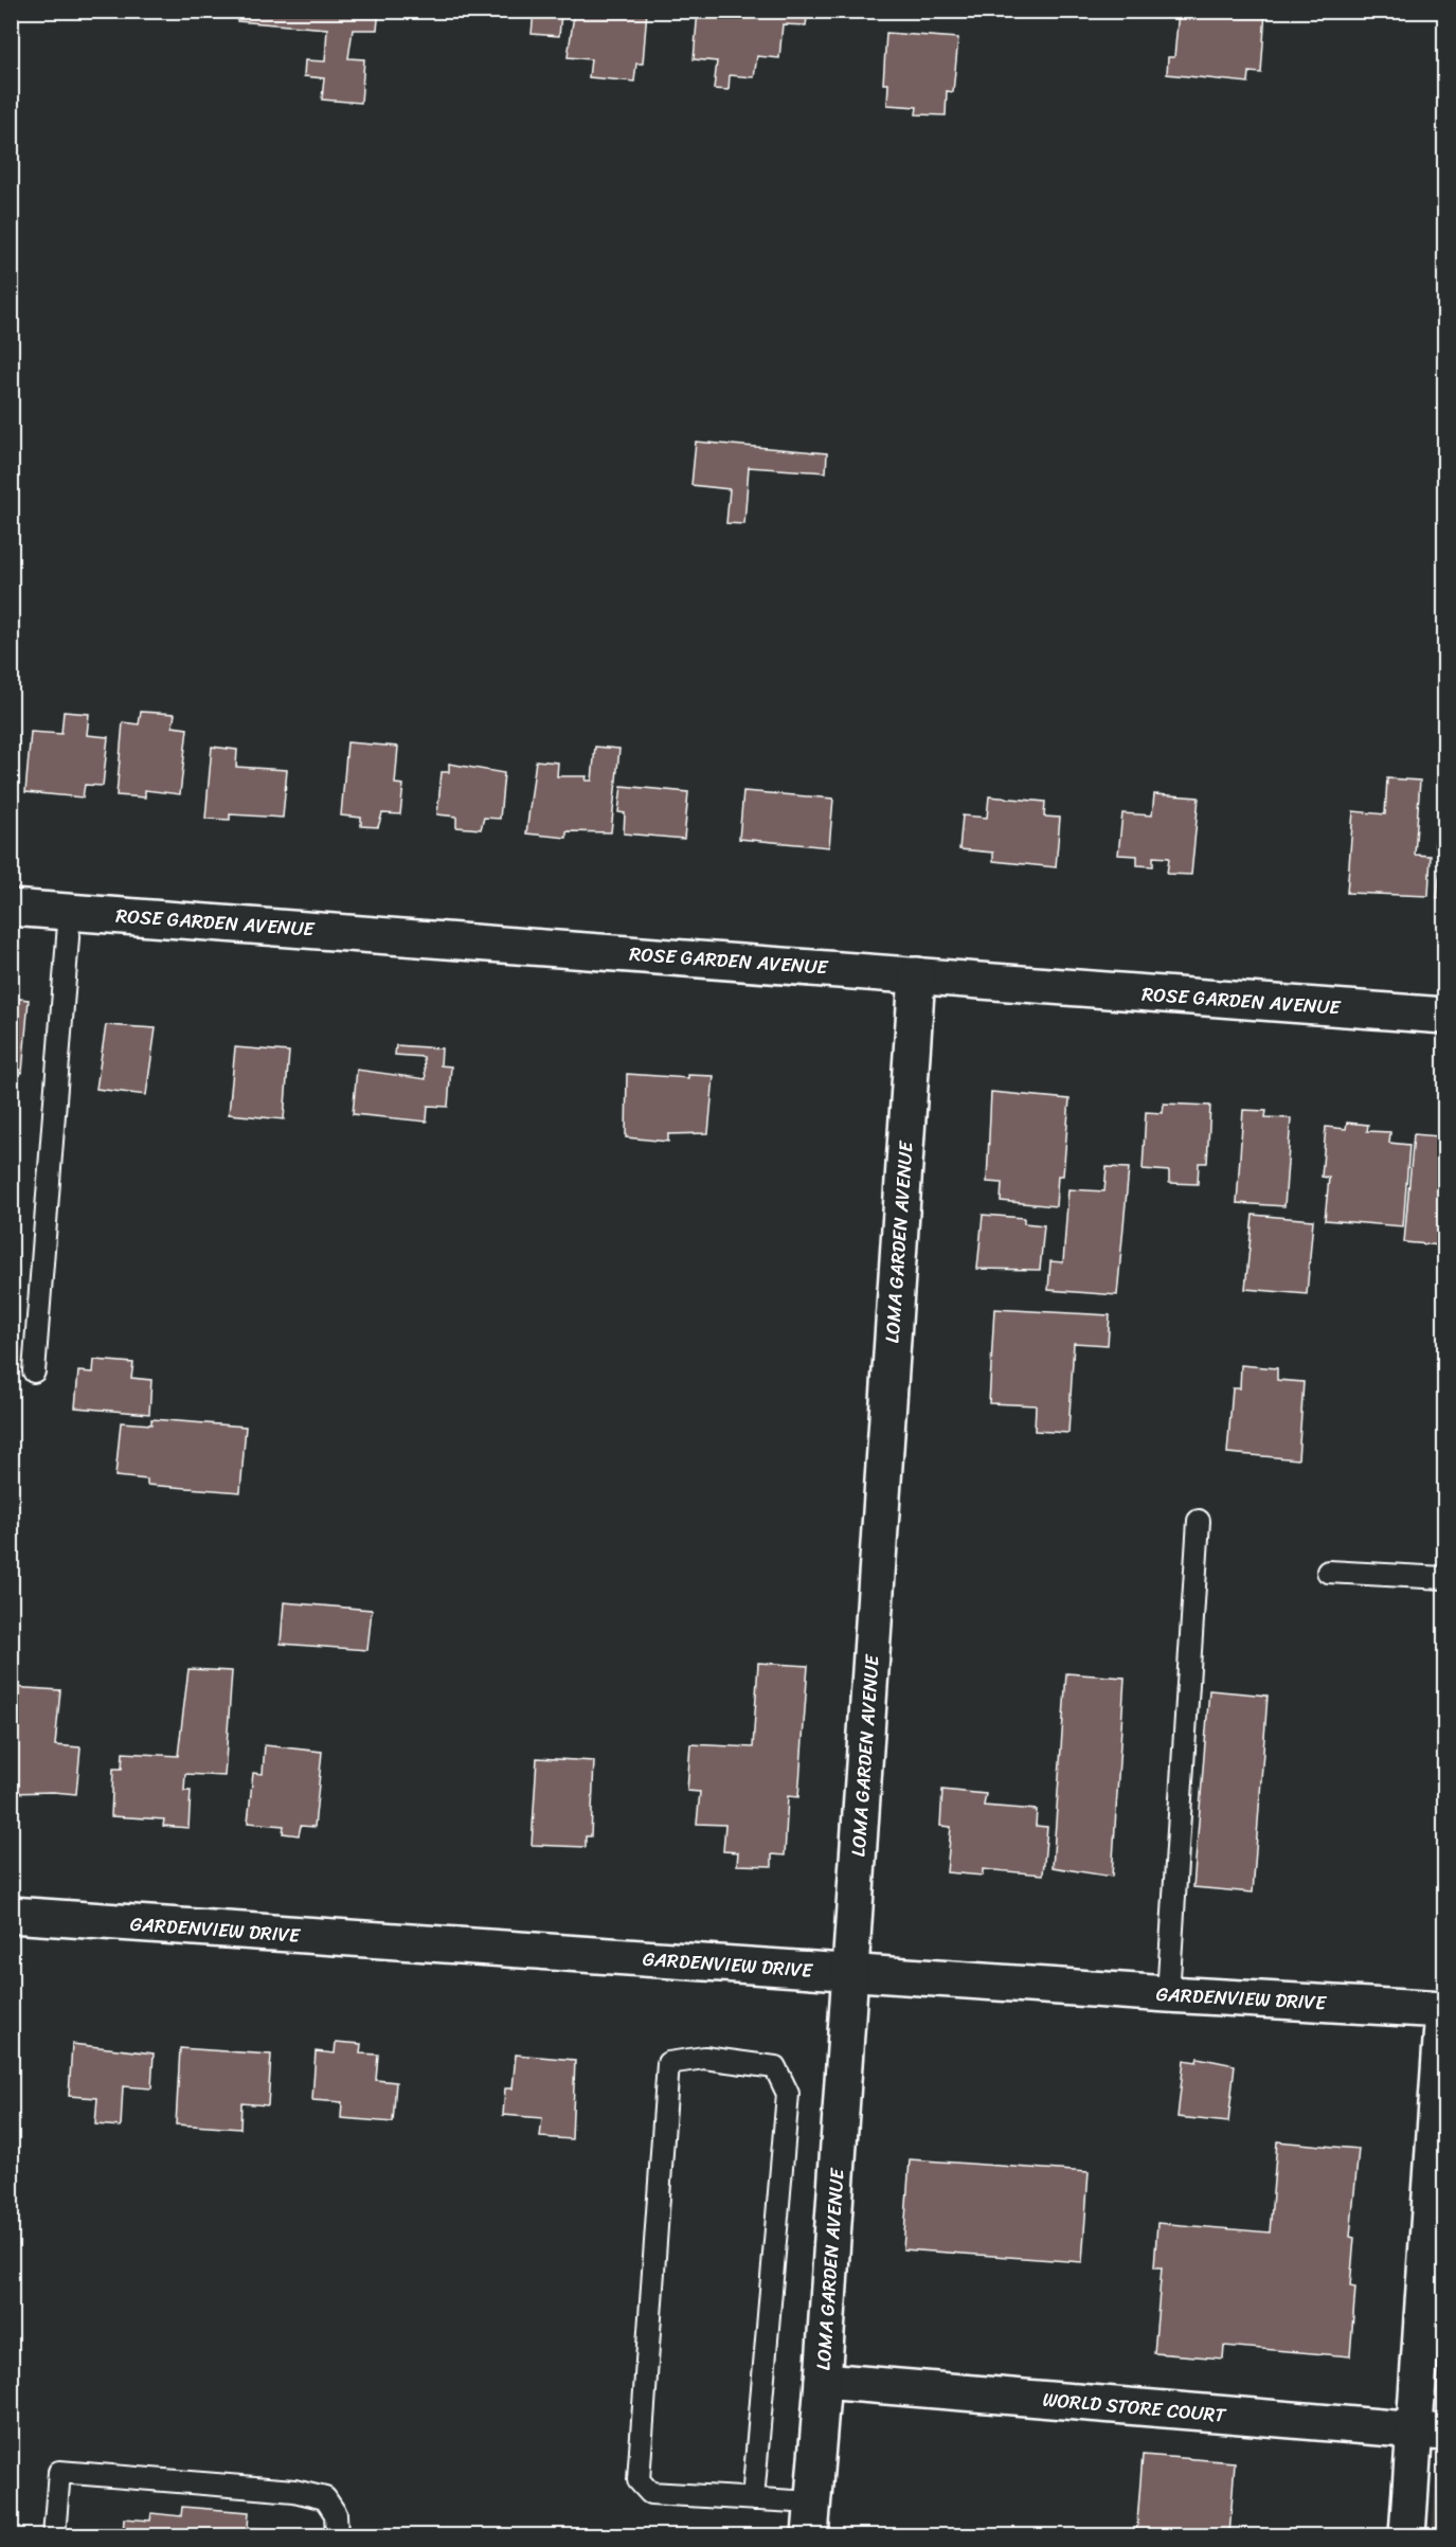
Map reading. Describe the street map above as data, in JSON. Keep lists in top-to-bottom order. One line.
{"streets":{"street":["ROSE GARDEN AVENUE","LOMA GARDEN AVENUE","GARDENVIEW DRIVE","WORLD STORE COURT"]},"crossings":[["ROSE GARDEN AVENUE","LOMA GARDEN AVENUE"],["LOMA GARDEN AVENUE","GARDENVIEW DRIVE"],["LOMA GARDEN AVENUE","WORLD STORE COURT"]]}
